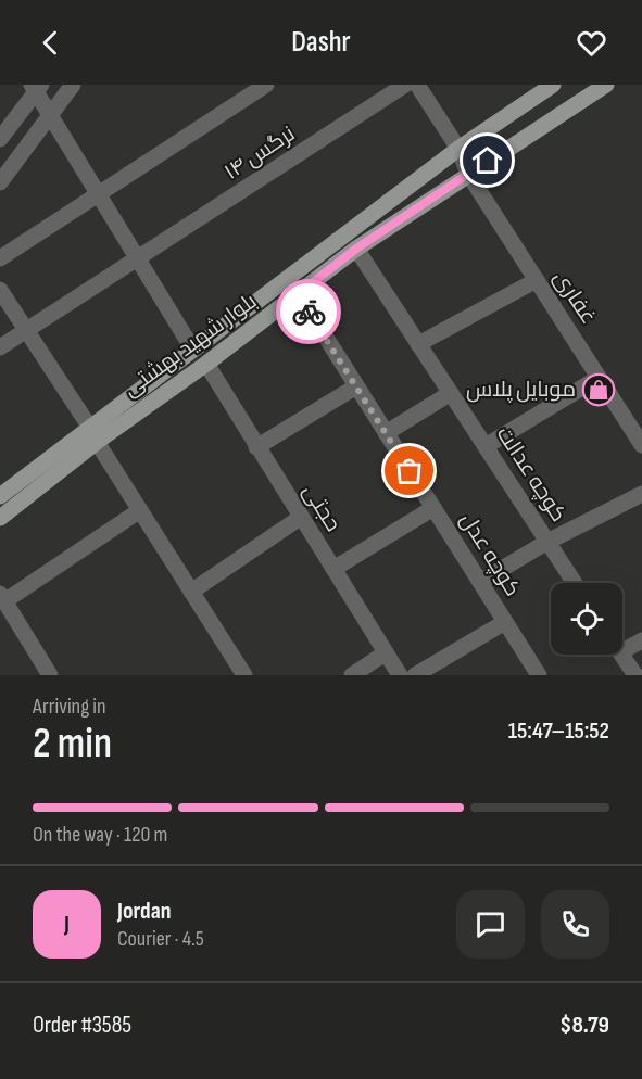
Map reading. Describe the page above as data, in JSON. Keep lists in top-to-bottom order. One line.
{"streets":{"main road":["بلوار شهید بهشتی"],"street":["نرگس ۱۴","غفاری","کوچه عدالت","حجتی","کوچه عدل"]},"crossings":[["غفاری","بلوار شهید بهشتی"],["بلوار شهید بهشتی","کوچه عدالت"],["بلوار شهید بهشتی","حجتی"],["بلوار شهید بهشتی","کوچه عدل"]],"places":{"shop":["موبایل پلاس"]},"page":{"header":"Dashr","heading":["2 min","Arriving in","15:47–15:52"],"panel":["Jordan","Courier · 4.5","Order #3585","$8.79"],"bar":"On the way · 120 m","round":"J"}}
